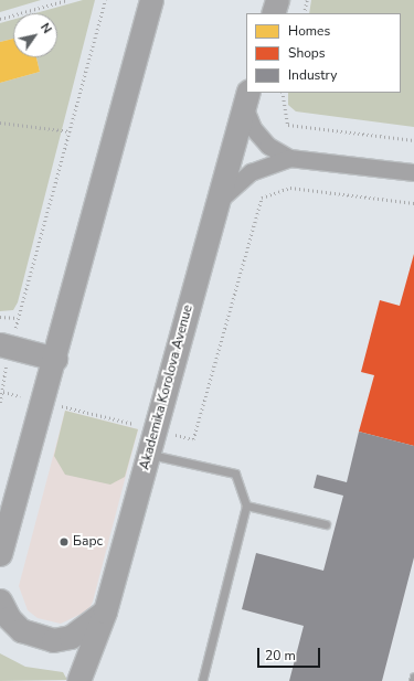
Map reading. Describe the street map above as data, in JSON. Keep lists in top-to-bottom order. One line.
{"streets":{"main road":["Akademika Korolova Avenue"]},"places":["Барс"],"legend":["Homes","Shops","Industry"],"scale_bar":"20 m","north":"top right"}
